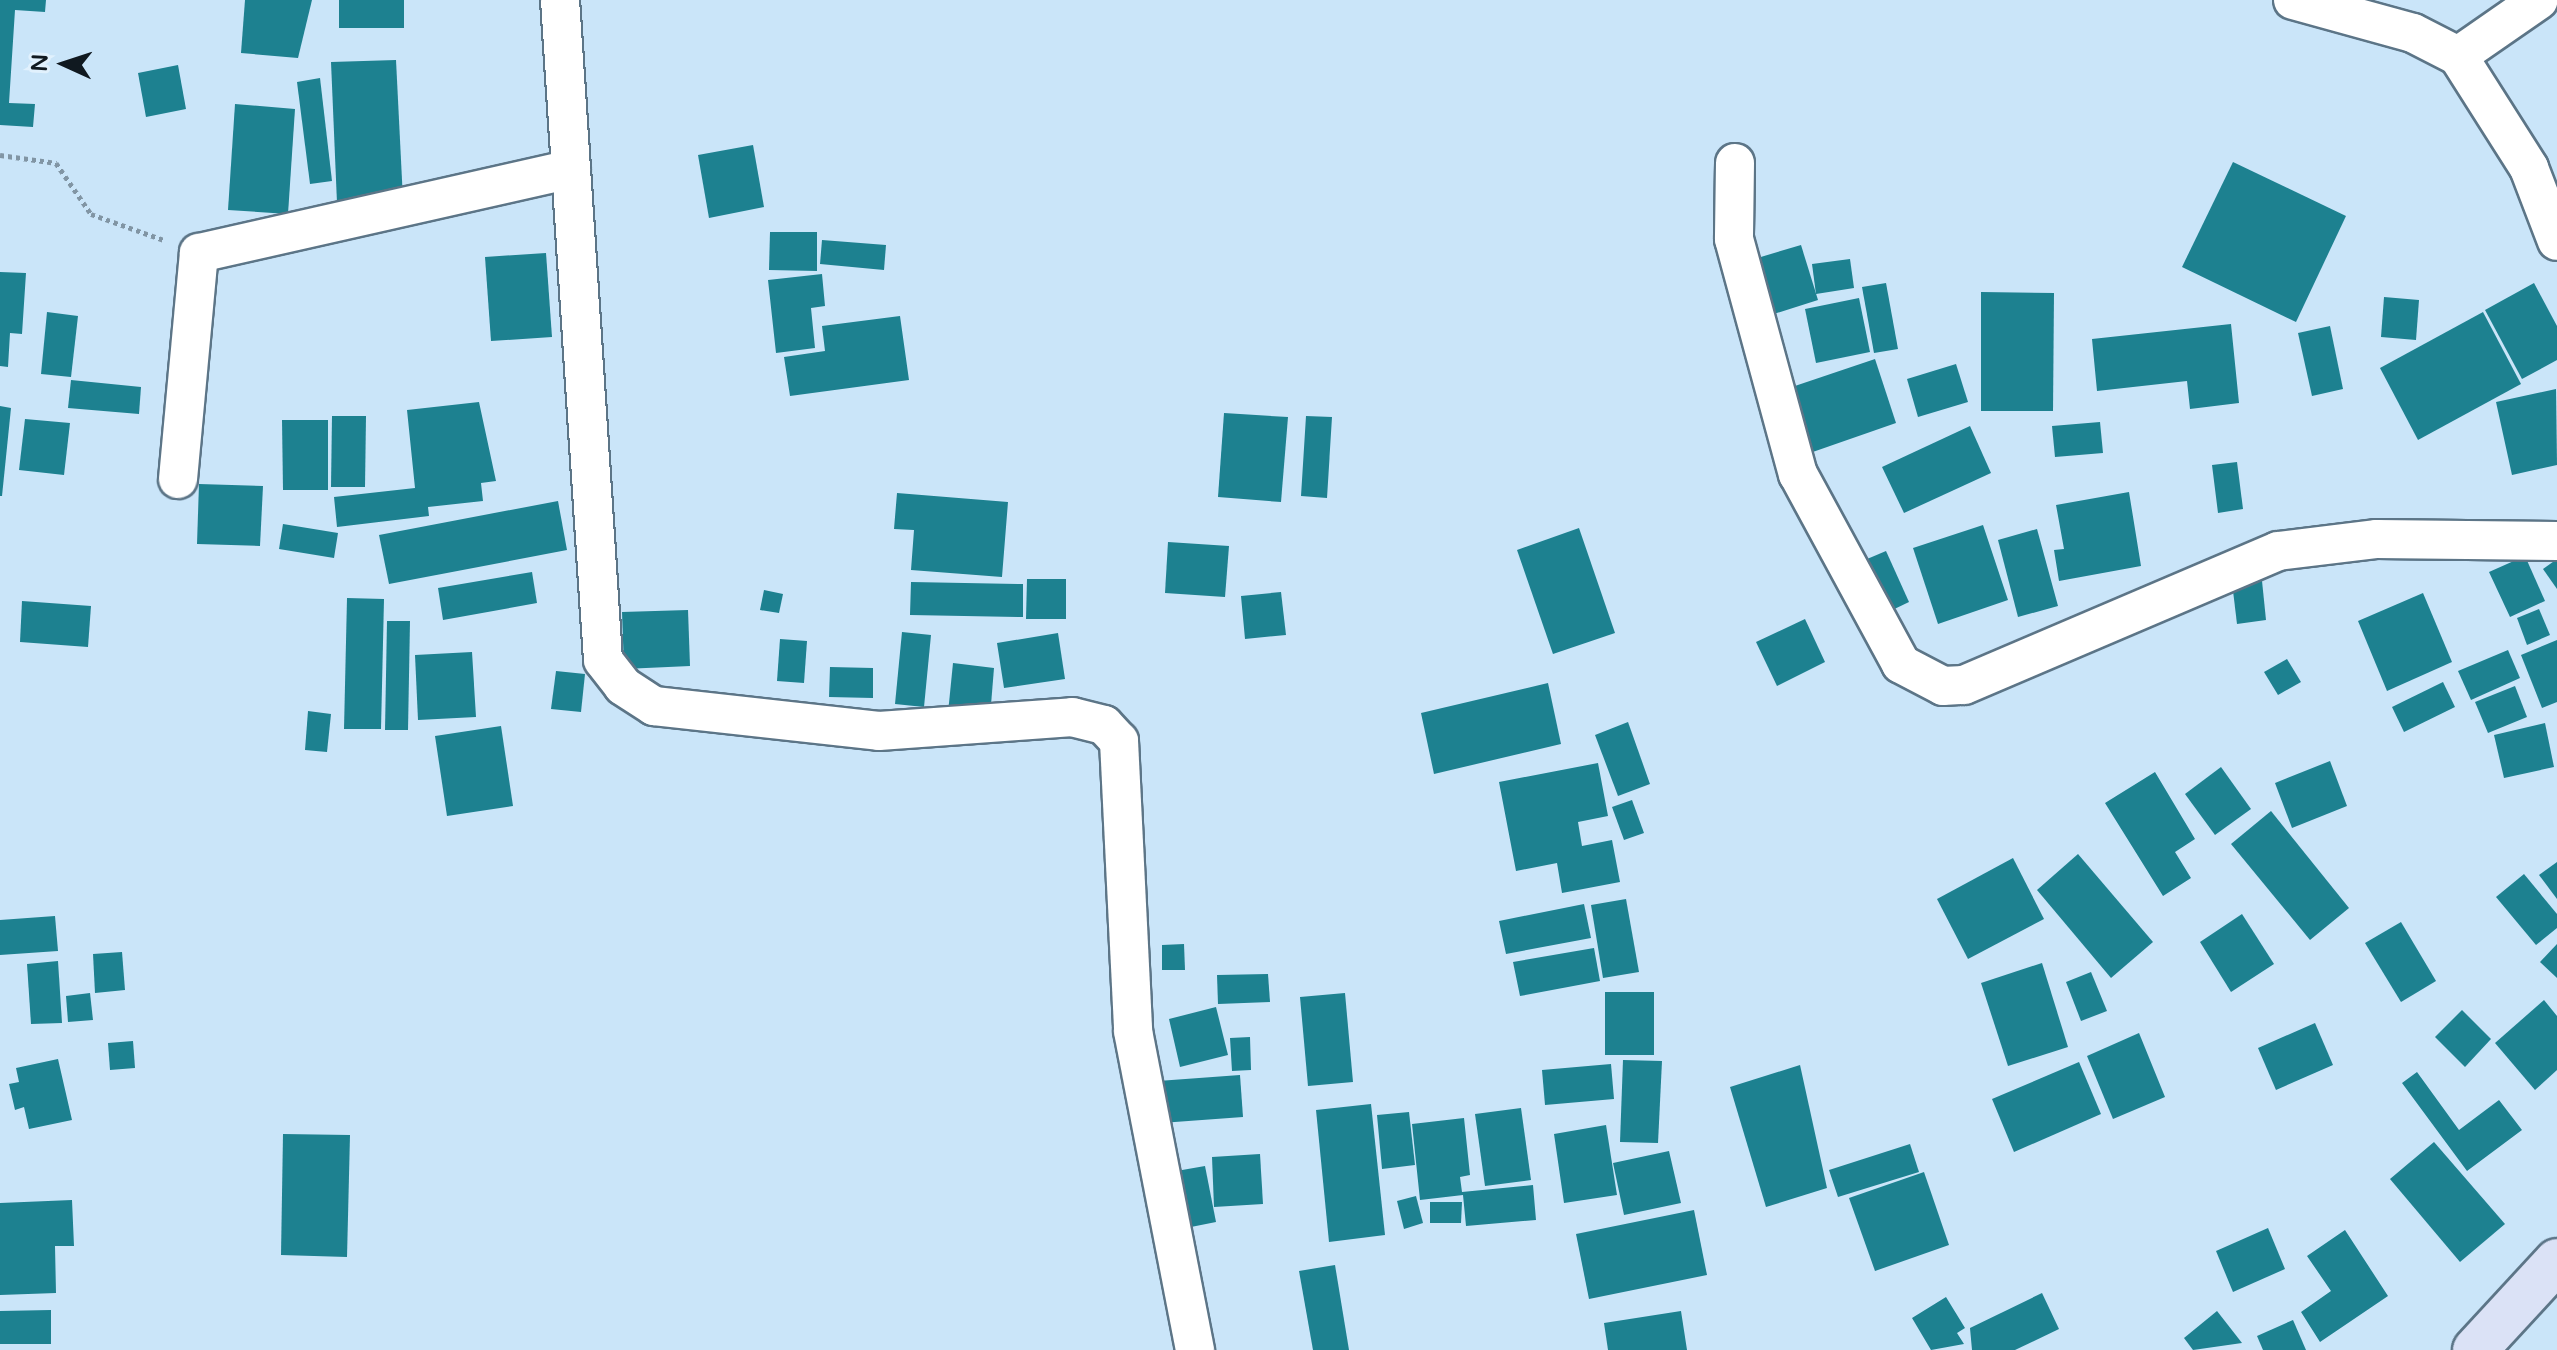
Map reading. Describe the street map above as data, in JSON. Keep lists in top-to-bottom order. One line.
{"north":"left"}
